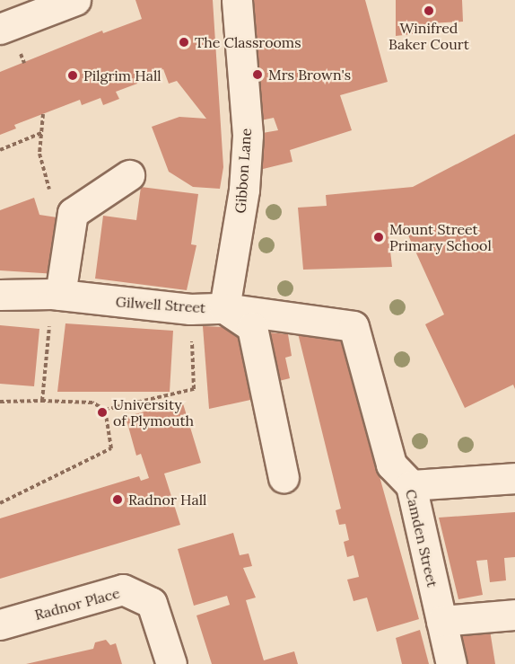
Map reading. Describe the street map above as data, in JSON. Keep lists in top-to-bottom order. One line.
{"streets":{"street":["Gibbon Lane","Gilwell Street","Camden Street","Radnor Place"]},"crossings":[["Gibbon Lane","Gilwell Street"],["Gilwell Street","Camden Street"]],"places":["Winifred Baker Court","The Classrooms","Mrs Brown's","Pilgrim Hall","Mount Street Primary School","University of Plymouth","Radnor Hall"]}
